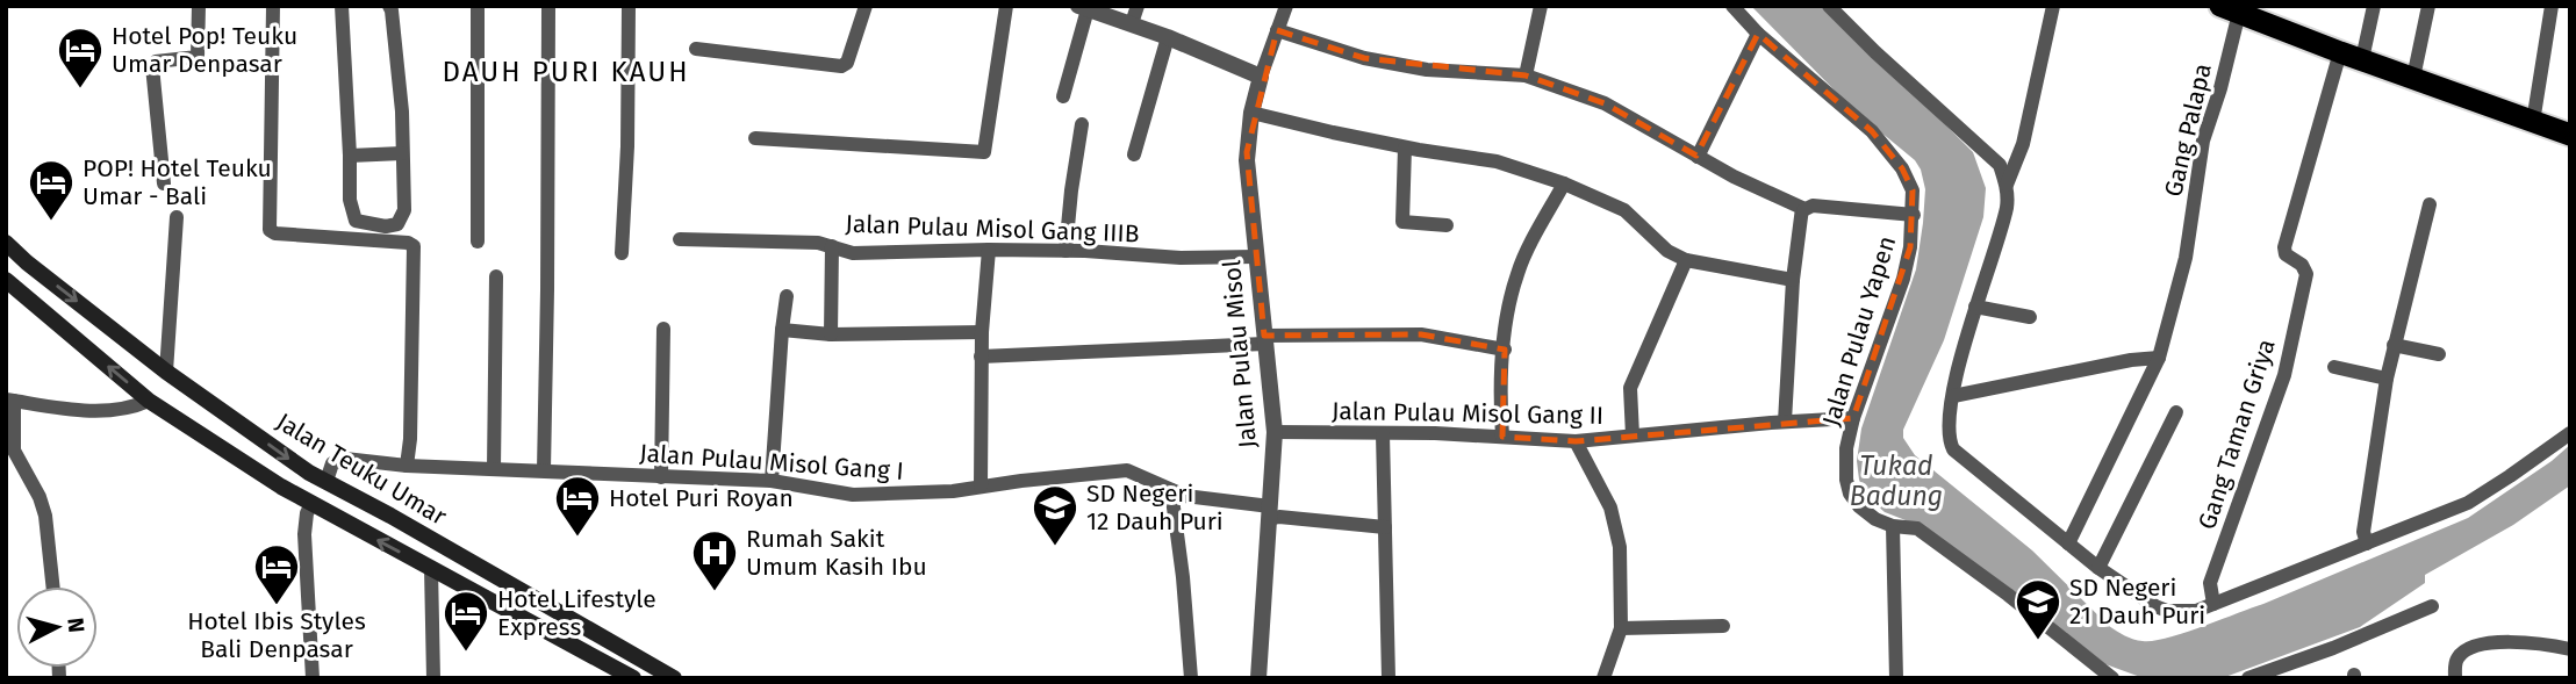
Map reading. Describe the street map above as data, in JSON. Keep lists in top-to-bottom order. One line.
{"streets":{"main road":["Jalan Teuku Umar"],"street":["Gang Palapa","Jalan Pulau Misol Gang IIIB","Jalan Pulau Yapen","Jalan Pulau Misol","Jalan Pulau Misol Gang II","Gang Taman Griya","Jalan Pulau Misol Gang I"]},"crossings":[["Jalan Pulau Misol Gang IIIB","Jalan Pulau Misol"],["Jalan Pulau Yapen","Jalan Pulau Misol Gang II"],["Jalan Pulau Misol","Jalan Pulau Misol Gang II"],["Jalan Pulau Misol","Jalan Pulau Misol Gang I"],["Jalan Pulau Misol Gang I","Jalan Teuku Umar"]],"districts":["DAUH PURI KAUH"],"water":["Tukad Badung"],"places":{"hotel":["Hotel Pop! Teuku Umar Denpasar","POP! Hotel Teuku Umar - Bali","Hotel Puri Royan","Hotel Ibis Styles Bali Denpasar","Hotel Lifestyle Express"],"school or university":["SD Negeri 12 Dauh Puri","SD Negeri 21 Dauh Puri"],"hospital":["Rumah Sakit Umum Kasih Ibu"]},"north":"right"}
